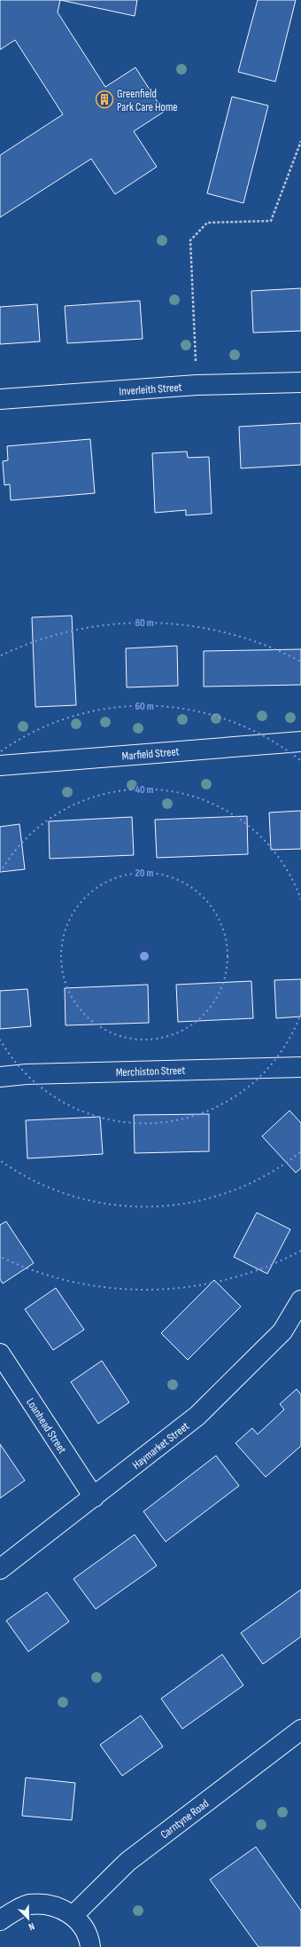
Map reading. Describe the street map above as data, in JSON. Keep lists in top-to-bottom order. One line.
{"streets":{"street":["Inverleith Street","Marfield Street","Merchiston Street","Loanhead Street","Haymarket Street","Carntyne Road"]},"crossings":[["Loanhead Street","Haymarket Street"]],"places":{"building":["Greenfield Park Care Home"]},"north":"bottom right","rings":["80 m","60 m","40 m","20 m"]}
